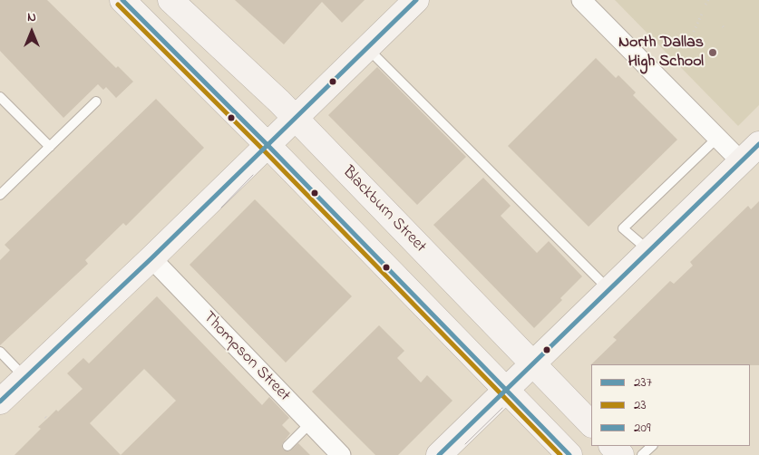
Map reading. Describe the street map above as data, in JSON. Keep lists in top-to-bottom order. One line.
{"streets":{"street":["Blackburn Street","Thompson Street"]},"places":["North Dallas High School"],"lines":["transit line 237","transit line 209","transit line 23"],"legend":["237","23","209"],"north":"top"}
